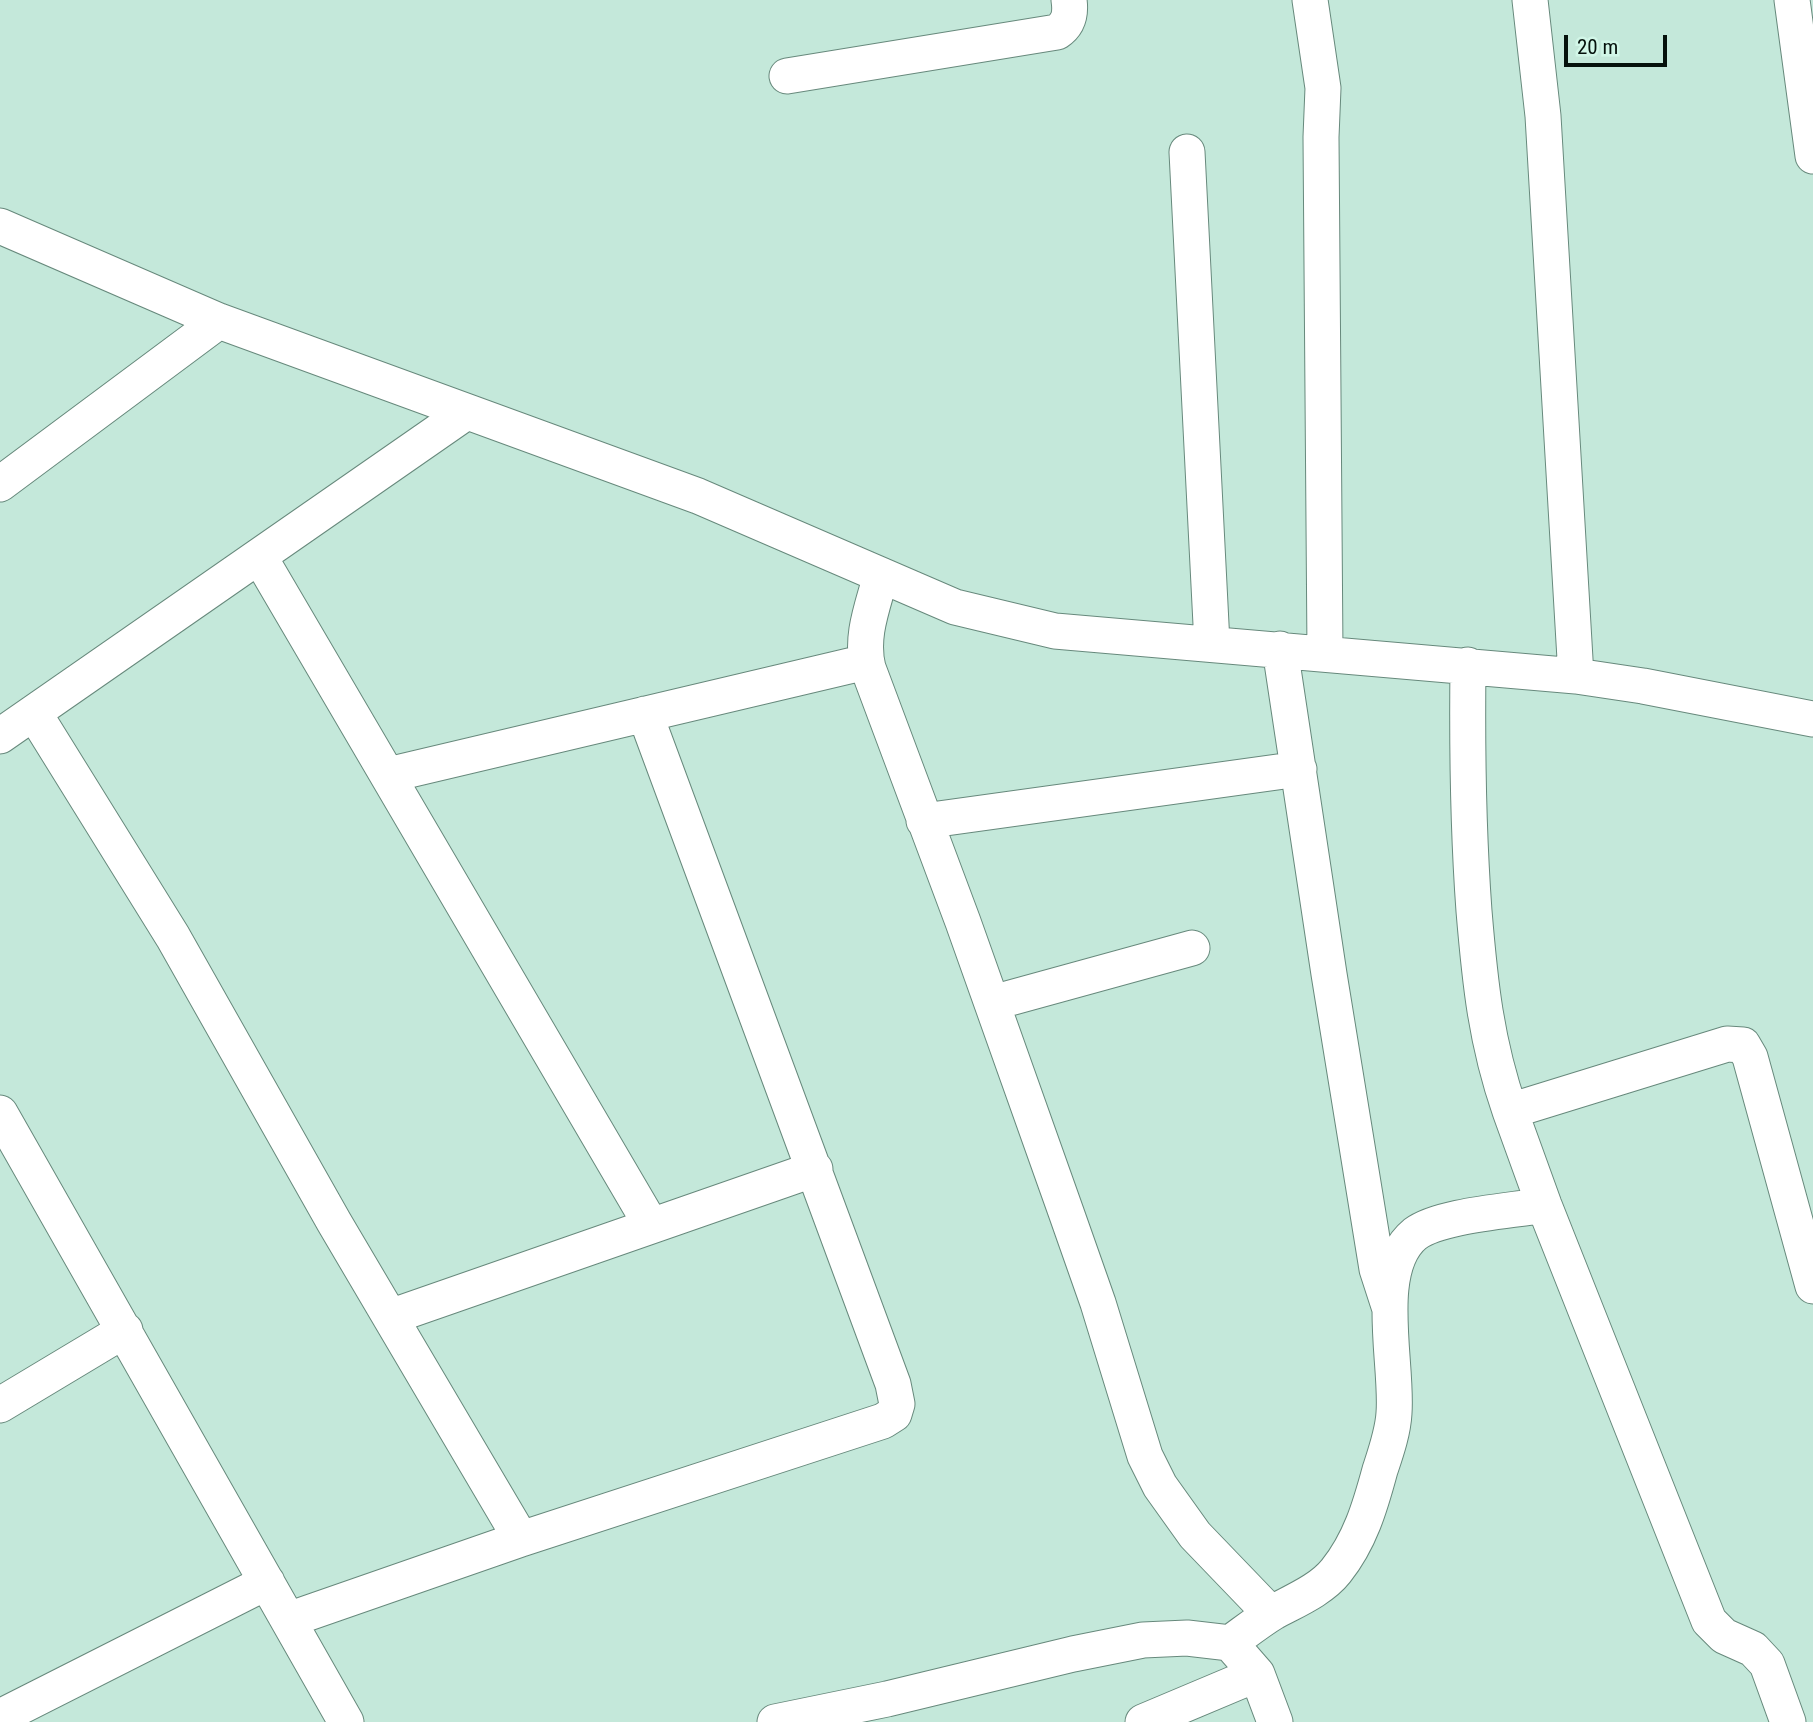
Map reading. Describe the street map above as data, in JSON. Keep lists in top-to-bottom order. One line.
{"scale_bar":"20 m"}
